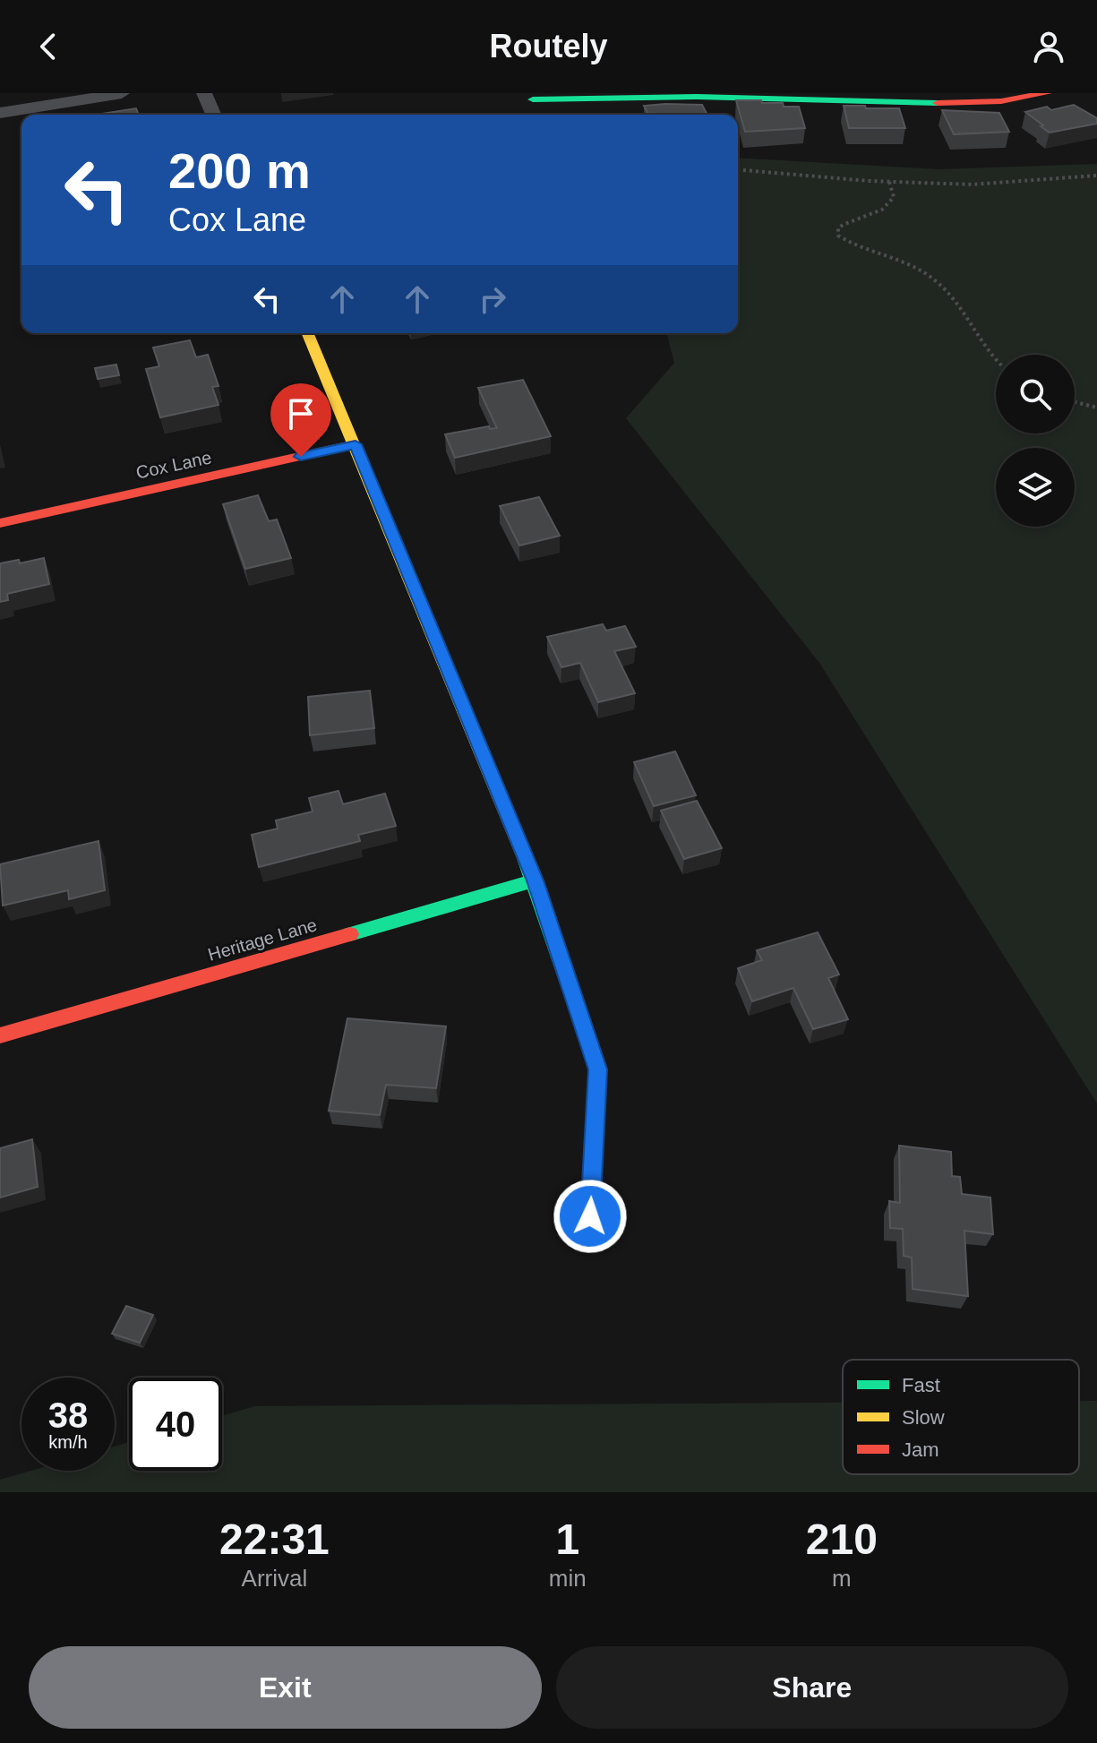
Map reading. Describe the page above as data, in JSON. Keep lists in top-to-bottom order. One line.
{"streets":{"street":["Cox Lane","Heritage Lane"]},"legend":["Fast","Slow","Jam"],"page":{"header":"Routely","turn":["200 m","Cox Lane"],"speed":"38 km/h","limit":"40","eta":["22:31","Arrival","1","min","210","m"],"buttons":["Exit","Share"]}}
